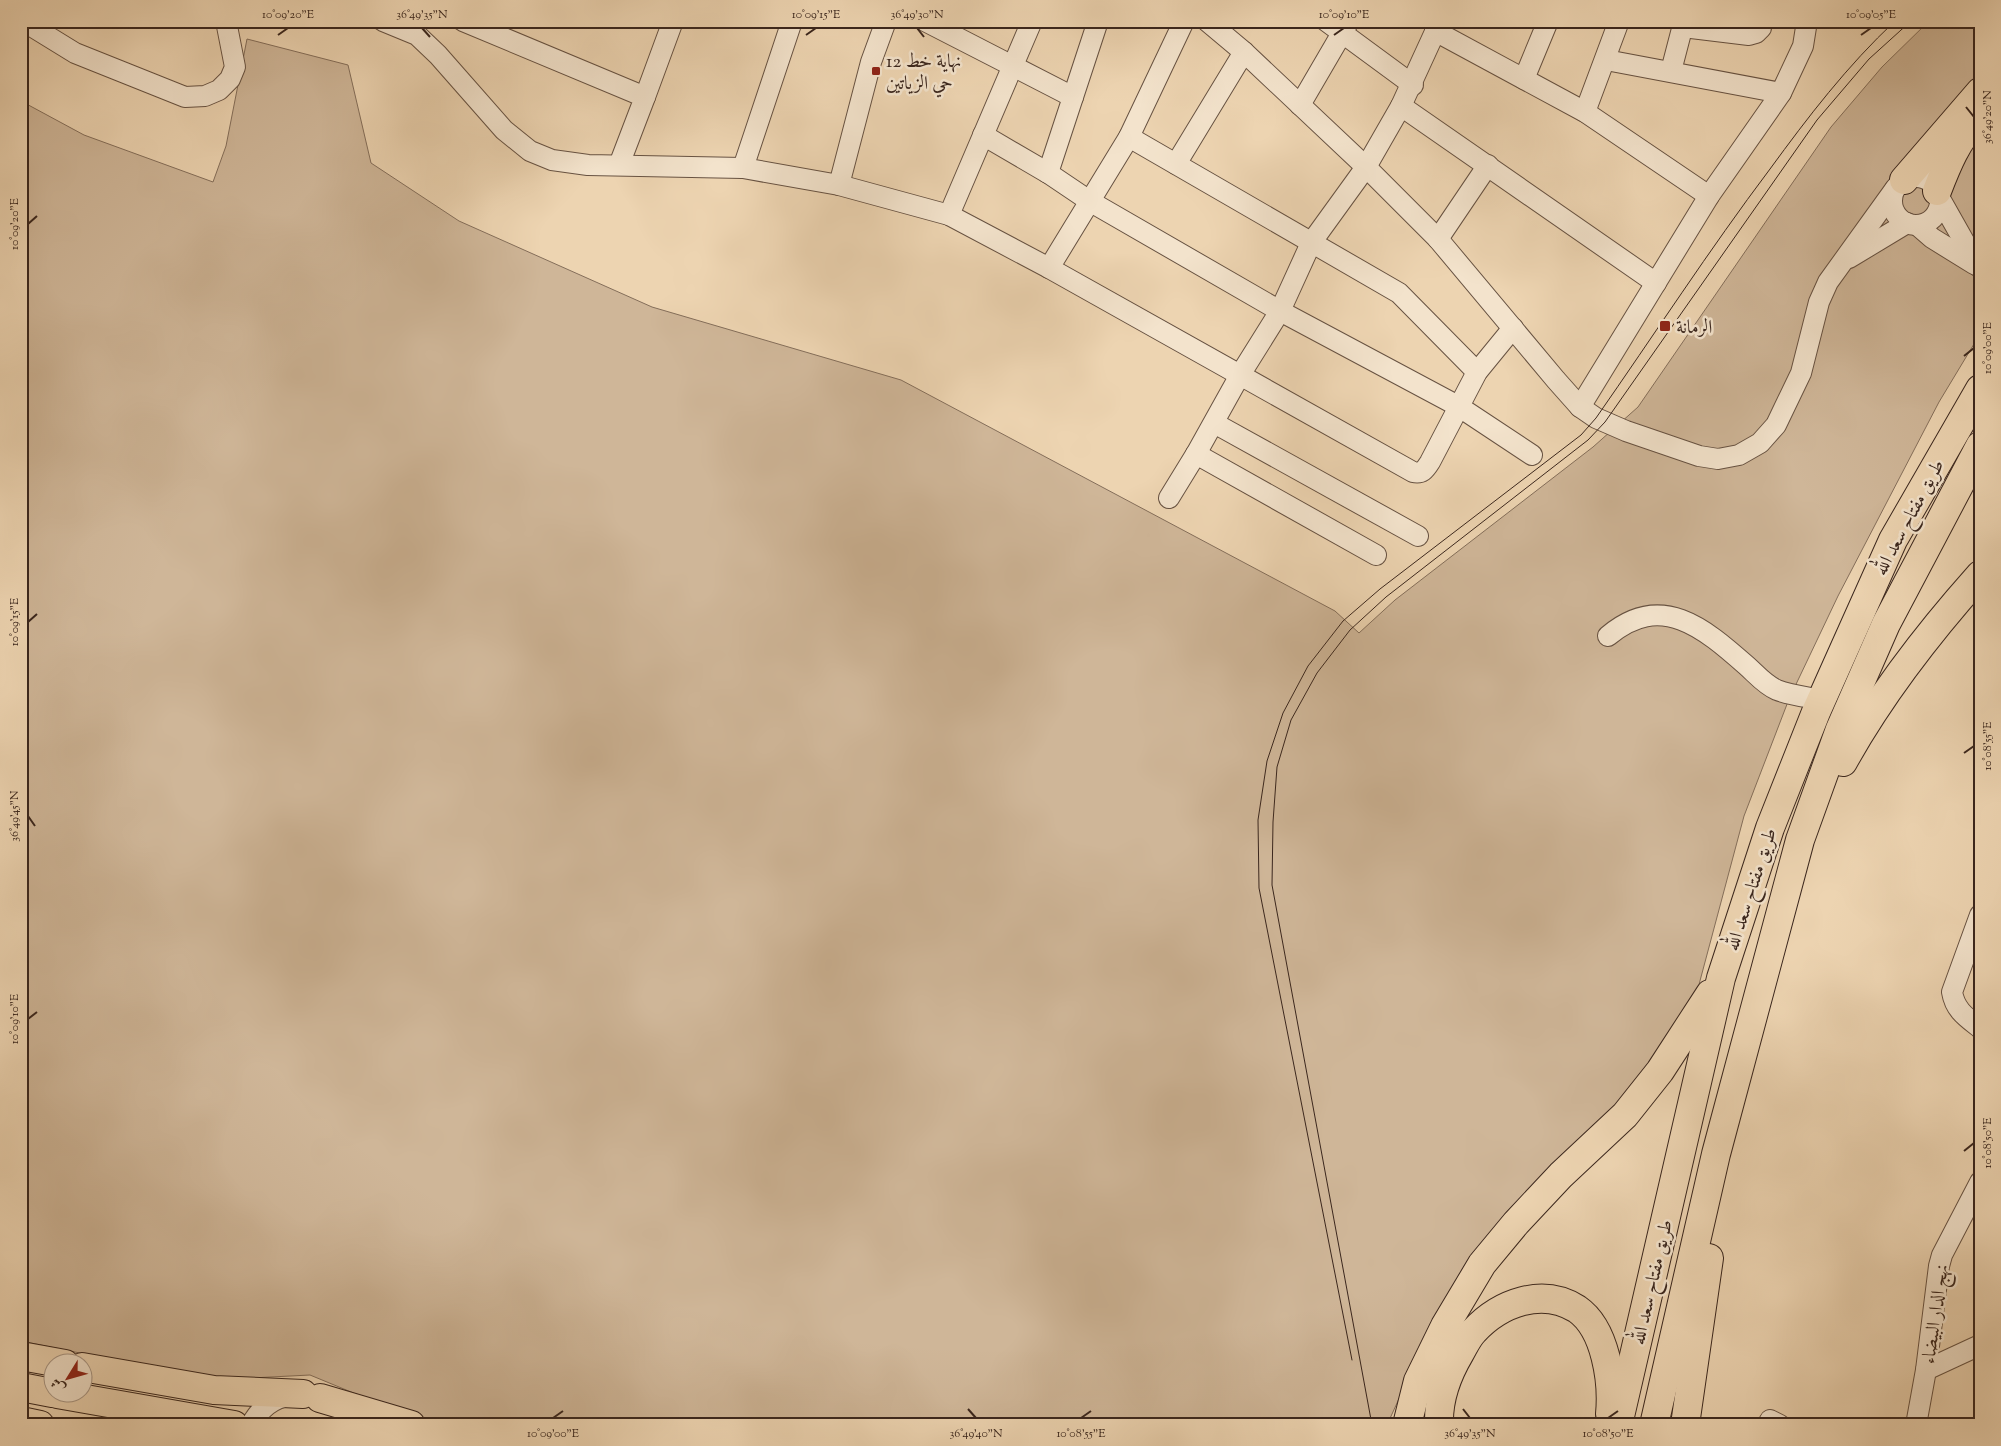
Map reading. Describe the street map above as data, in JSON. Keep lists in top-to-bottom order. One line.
{"streets":{"highway":["طريق مفتاح سعد الله"],"street":["نهج الدار البيضاء"]},"places":{"transit":["نهاية خط 12 حي الزياتين","الرمانة"]},"north":"bottom left","coordinates":["10°09'20\"E","36°49'35\"N","10°09'15\"E","36°49'30\"N","10°09'10\"E","10°09'05\"E","36°49'20\"N","10°09'00\"E","10°08'55\"E","36°49'45\"N","10°08'50\"E","36°49'40\"N"]}
